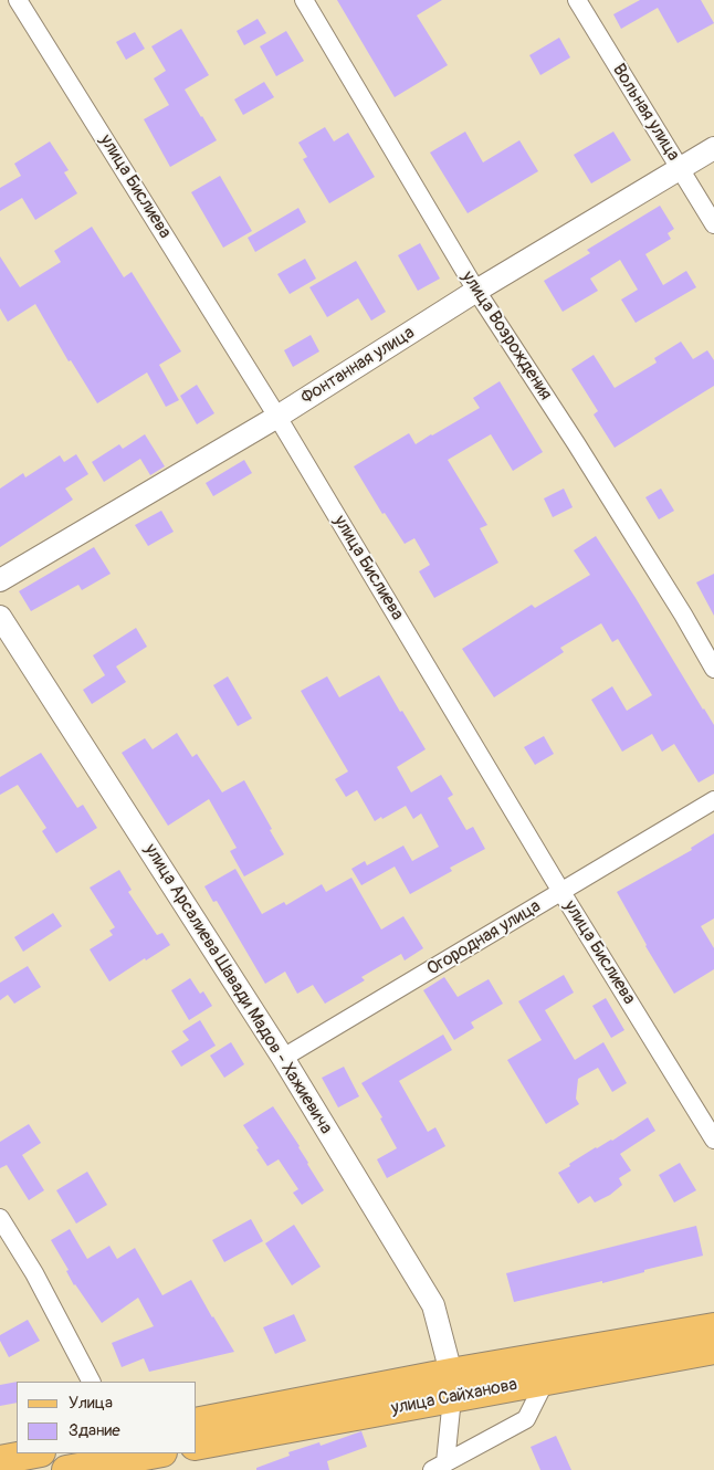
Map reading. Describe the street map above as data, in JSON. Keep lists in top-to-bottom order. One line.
{"streets":{"main road":["улица Сайханова"],"street":["Вольная улица","улица Бислиева","улица Возрождения","Фонтанная улица","Огородная улица","улица Арсалиева Шавади Мадов - Хажиевича"]},"crossings":[["Вольная улица","Фонтанная улица"],["улица Бислиева","Фонтанная улица"],["улица Бислиева","Огородная улица"],["улица Возрождения","Фонтанная улица"],["Огородная улица","улица Арсалиева Шавади Мадов - Хажиевича"],["улица Арсалиева Шавади Мадов - Хажиевича","улица Сайханова"]],"legend":["Улица","Здание"]}
